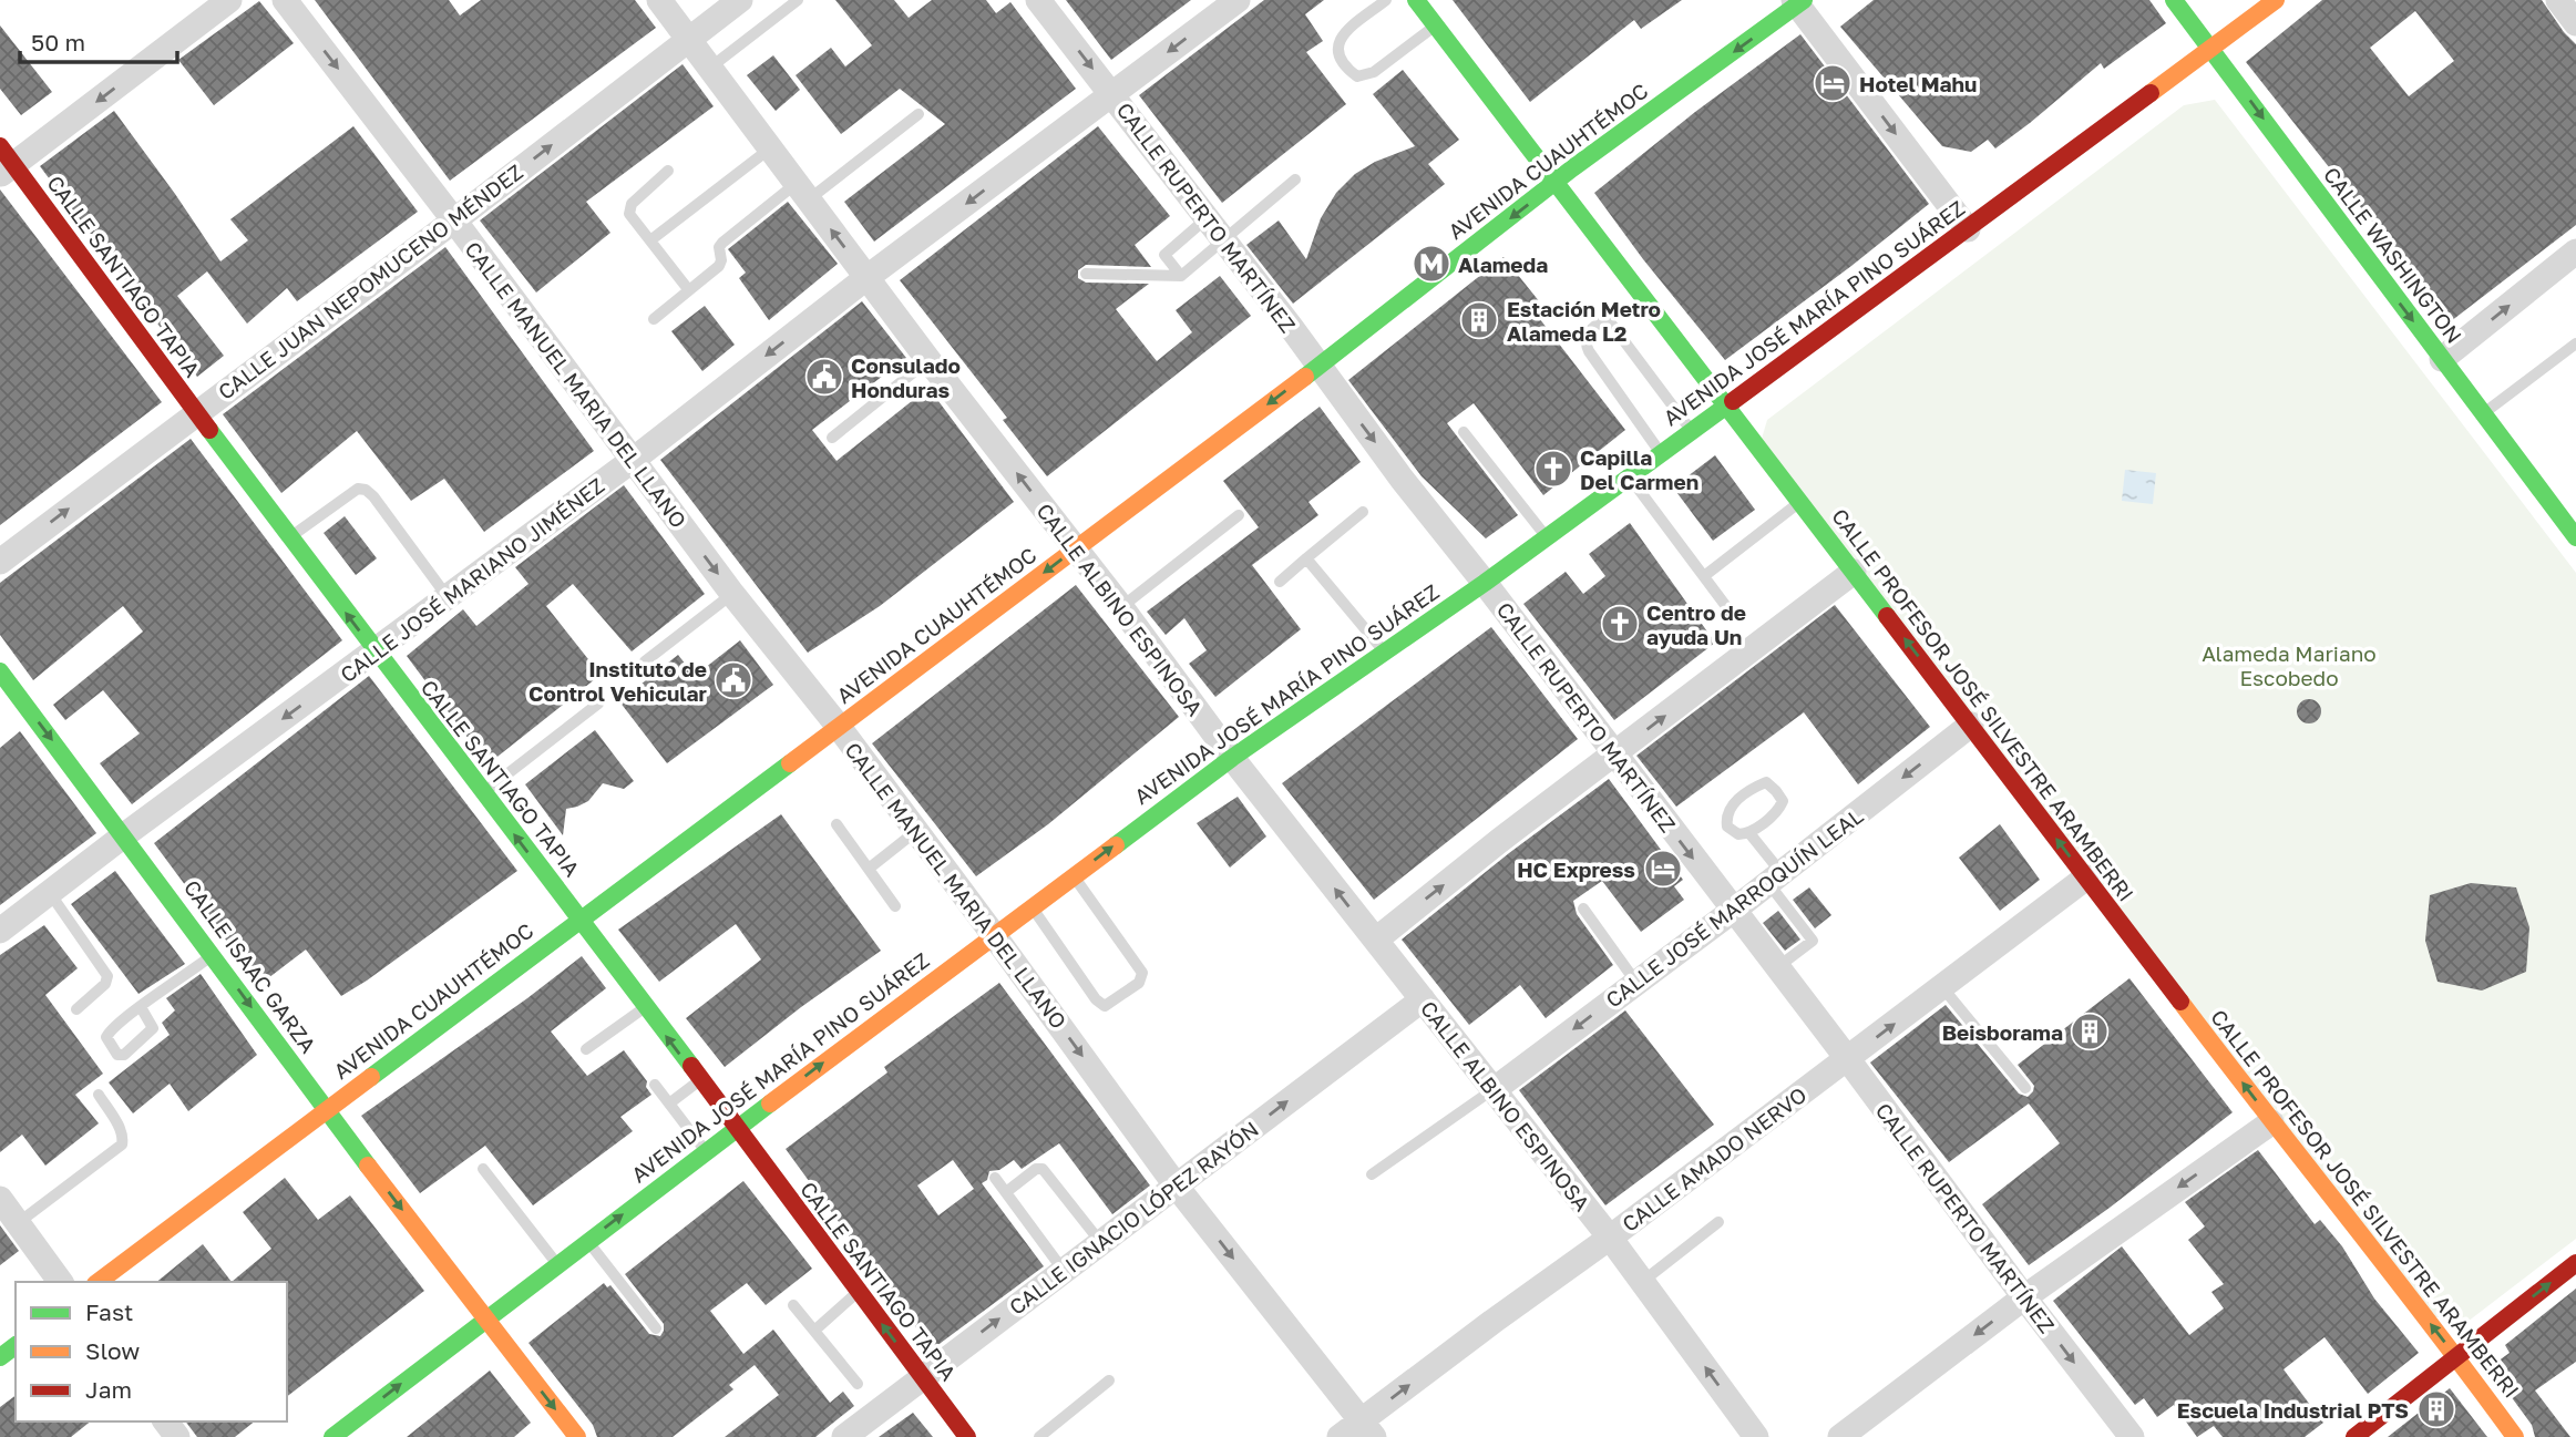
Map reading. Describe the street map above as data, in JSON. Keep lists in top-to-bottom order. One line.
{"streets":{"main road":["AVENIDA CUAUHTÉMOC","CALLE WASHINGTON","CALLE SANTIAGO TAPIA","AVENIDA JOSÉ MARÍA PINO SUÁREZ","CALLE PROFESOR JOSÉ SILVESTRE ARAMBERRI","CALLE ISAAC GARZA"],"street":["CALLE RUPERTO MARTÍNEZ","CALLE JUAN NEPOMUCENO MÉNDEZ","CALLE MANUEL MARIA DEL LLANO","CALLE JOSÉ MARIANO JIMÉNEZ","CALLE ALBINO ESPINOSA","CALLE JOSÉ MARROQUÍN LEAL","CALLE AMADO NERVO","CALLE IGNACIO LÓPEZ RAYÓN"]},"crossings":[["AVENIDA CUAUHTÉMOC","CALLE RUPERTO MARTÍNEZ"],["AVENIDA CUAUHTÉMOC","CALLE SANTIAGO TAPIA"],["AVENIDA CUAUHTÉMOC","CALLE MANUEL MARIA DEL LLANO"],["AVENIDA CUAUHTÉMOC","CALLE ALBINO ESPINOSA"],["AVENIDA CUAUHTÉMOC","CALLE PROFESOR JOSÉ SILVESTRE ARAMBERRI"],["AVENIDA CUAUHTÉMOC","CALLE ISAAC GARZA"],["CALLE RUPERTO MARTÍNEZ","AVENIDA JOSÉ MARÍA PINO SUÁREZ"],["CALLE RUPERTO MARTÍNEZ","CALLE JOSÉ MARIANO JIMÉNEZ"],["CALLE RUPERTO MARTÍNEZ","CALLE JOSÉ MARROQUÍN LEAL"],["CALLE RUPERTO MARTÍNEZ","CALLE AMADO NERVO"],["CALLE WASHINGTON","AVENIDA JOSÉ MARÍA PINO SUÁREZ"],["CALLE SANTIAGO TAPIA","CALLE JUAN NEPOMUCENO MÉNDEZ"],["CALLE SANTIAGO TAPIA","AVENIDA JOSÉ MARÍA PINO SUÁREZ"],["CALLE SANTIAGO TAPIA","CALLE JOSÉ MARIANO JIMÉNEZ"],["CALLE SANTIAGO TAPIA","CALLE IGNACIO LÓPEZ RAYÓN"],["CALLE JUAN NEPOMUCENO MÉNDEZ","CALLE MANUEL MARIA DEL LLANO"],["CALLE JUAN NEPOMUCENO MÉNDEZ","CALLE ALBINO ESPINOSA"],["AVENIDA JOSÉ MARÍA PINO SUÁREZ","CALLE MANUEL MARIA DEL LLANO"],["AVENIDA JOSÉ MARÍA PINO SUÁREZ","CALLE ALBINO ESPINOSA"],["AVENIDA JOSÉ MARÍA PINO SUÁREZ","CALLE PROFESOR JOSÉ SILVESTRE ARAMBERRI"],["AVENIDA JOSÉ MARÍA PINO SUÁREZ","CALLE ISAAC GARZA"],["CALLE MANUEL MARIA DEL LLANO","CALLE JOSÉ MARIANO JIMÉNEZ"],["CALLE MANUEL MARIA DEL LLANO","CALLE AMADO NERVO"],["CALLE MANUEL MARIA DEL LLANO","CALLE IGNACIO LÓPEZ RAYÓN"],["CALLE JOSÉ MARIANO JIMÉNEZ","CALLE ALBINO ESPINOSA"],["CALLE JOSÉ MARIANO JIMÉNEZ","CALLE ISAAC GARZA"],["CALLE ALBINO ESPINOSA","CALLE JOSÉ MARROQUÍN LEAL"],["CALLE ALBINO ESPINOSA","CALLE AMADO NERVO"],["CALLE ALBINO ESPINOSA","CALLE IGNACIO LÓPEZ RAYÓN"],["CALLE PROFESOR JOSÉ SILVESTRE ARAMBERRI","CALLE JOSÉ MARROQUÍN LEAL"],["CALLE PROFESOR JOSÉ SILVESTRE ARAMBERRI","CALLE AMADO NERVO"]],"one_way":["AVENIDA CUAUHTÉMOC","CALLE RUPERTO MARTÍNEZ","CALLE WASHINGTON","CALLE JUAN NEPOMUCENO MÉNDEZ","AVENIDA JOSÉ MARÍA PINO SUÁREZ","CALLE MANUEL MARIA DEL LLANO","CALLE JOSÉ MARIANO JIMÉNEZ","CALLE ALBINO ESPINOSA","CALLE PROFESOR JOSÉ SILVESTRE ARAMBERRI","CALLE ISAAC GARZA","CALLE AMADO NERVO","CALLE IGNACIO LÓPEZ RAYÓN"],"parks":["Alameda Mariano Escobedo"],"places":{"hotel":["Hotel Mahu","HC Express"],"metro station":["Alameda"],"building":["Estación Metro Alameda L2","Beisborama","Escuela Industrial PTS"],"public building":["Consulado Honduras","Instituto de Control Vehicular"],"church":["Capilla Del Carmen","Centro de ayuda Un"]},"legend":["Fast","Slow","Jam"],"scale_bar":"50 m"}
